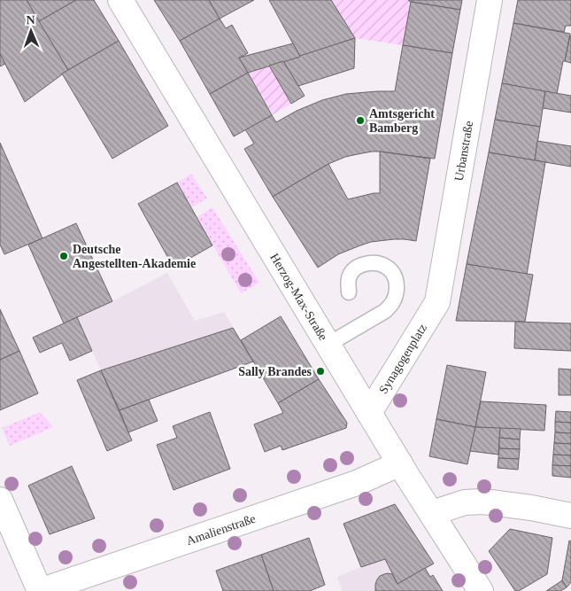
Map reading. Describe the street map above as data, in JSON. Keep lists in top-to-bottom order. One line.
{"streets":{"street":["Urbanstraße","Herzog-Max-Straße","Synagogenplatz","Amalienstraße"]},"crossings":[["Urbanstraße","Synagogenplatz"],["Herzog-Max-Straße","Synagogenplatz"],["Herzog-Max-Straße","Amalienstraße"]],"places":["Amtsgericht Bamberg","Deutsche Angestellten-Akademie","Sally Brandes"],"north":"top"}
